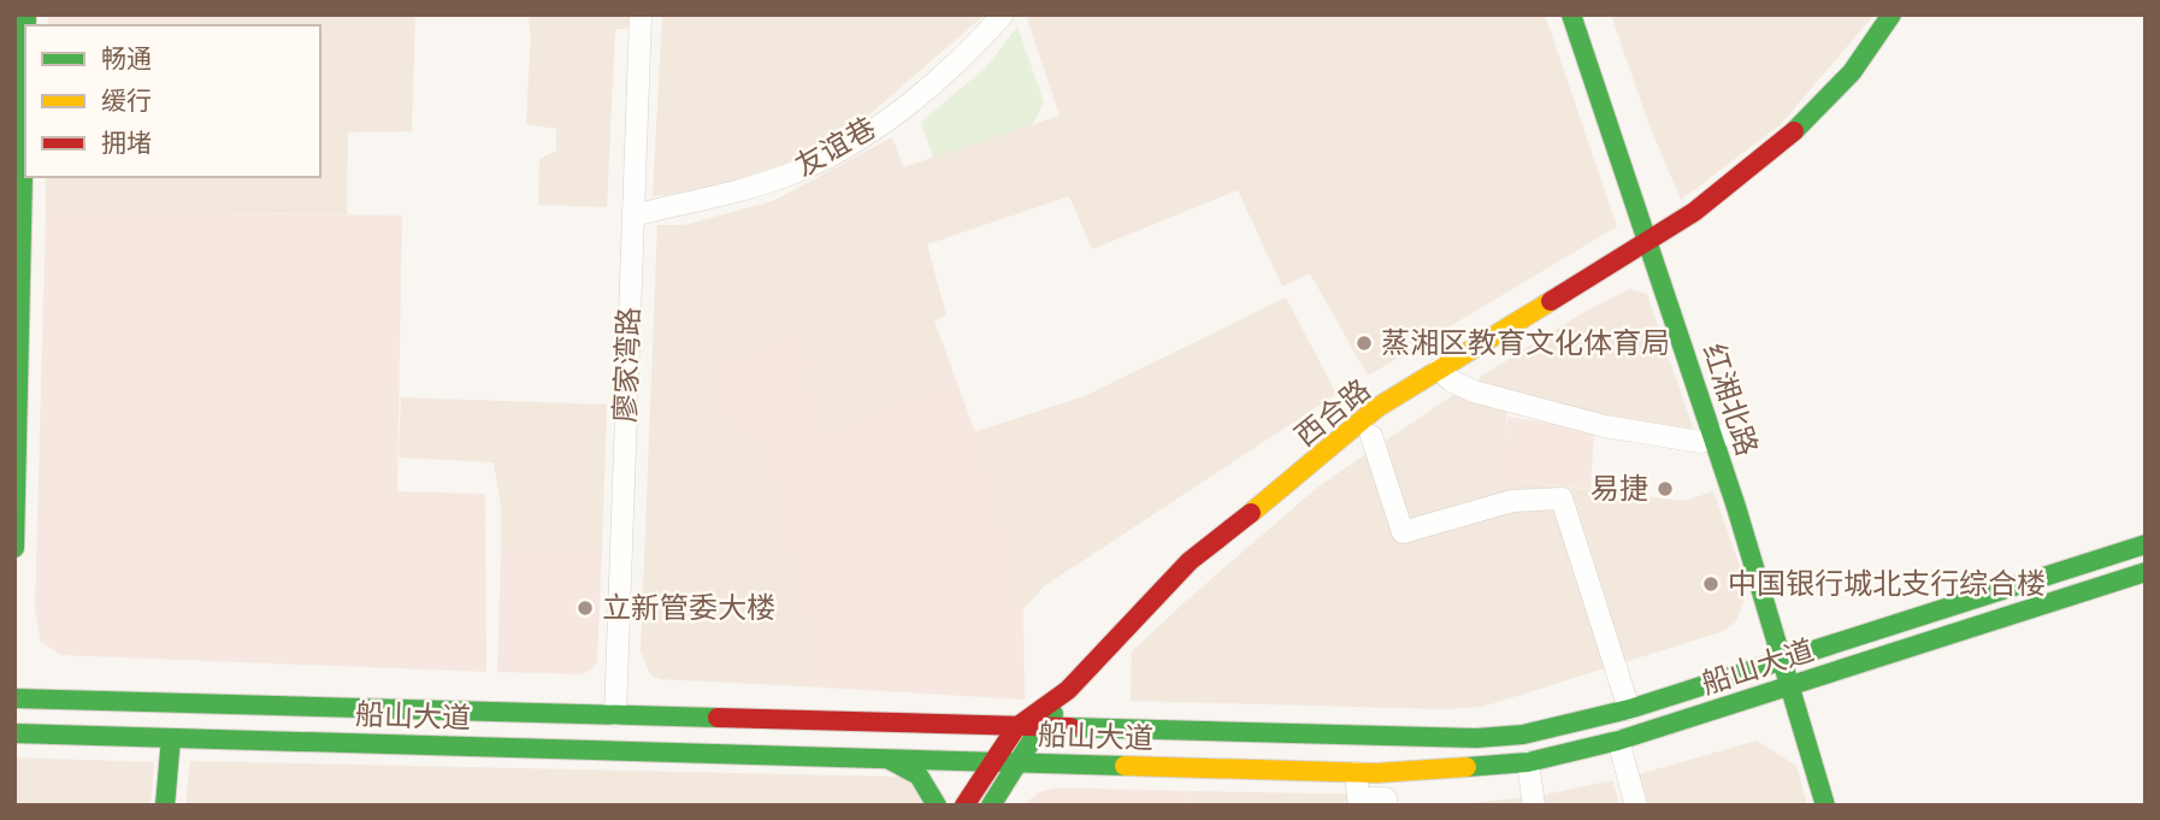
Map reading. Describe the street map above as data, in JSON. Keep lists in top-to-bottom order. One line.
{"streets":{"main road":["红湘北路","西合路","船山大道"],"street":["友谊巷","廖家湾路"]},"crossings":[["友谊巷","廖家湾路"],["廖家湾路","船山大道"],["红湘北路","西合路"],["红湘北路","船山大道"],["西合路","船山大道"]],"places":["蒸湘区教育文化体育局","易捷","中国银行城北支行综合楼","立新管委大楼"],"legend":["畅通","缓行","拥堵"]}
